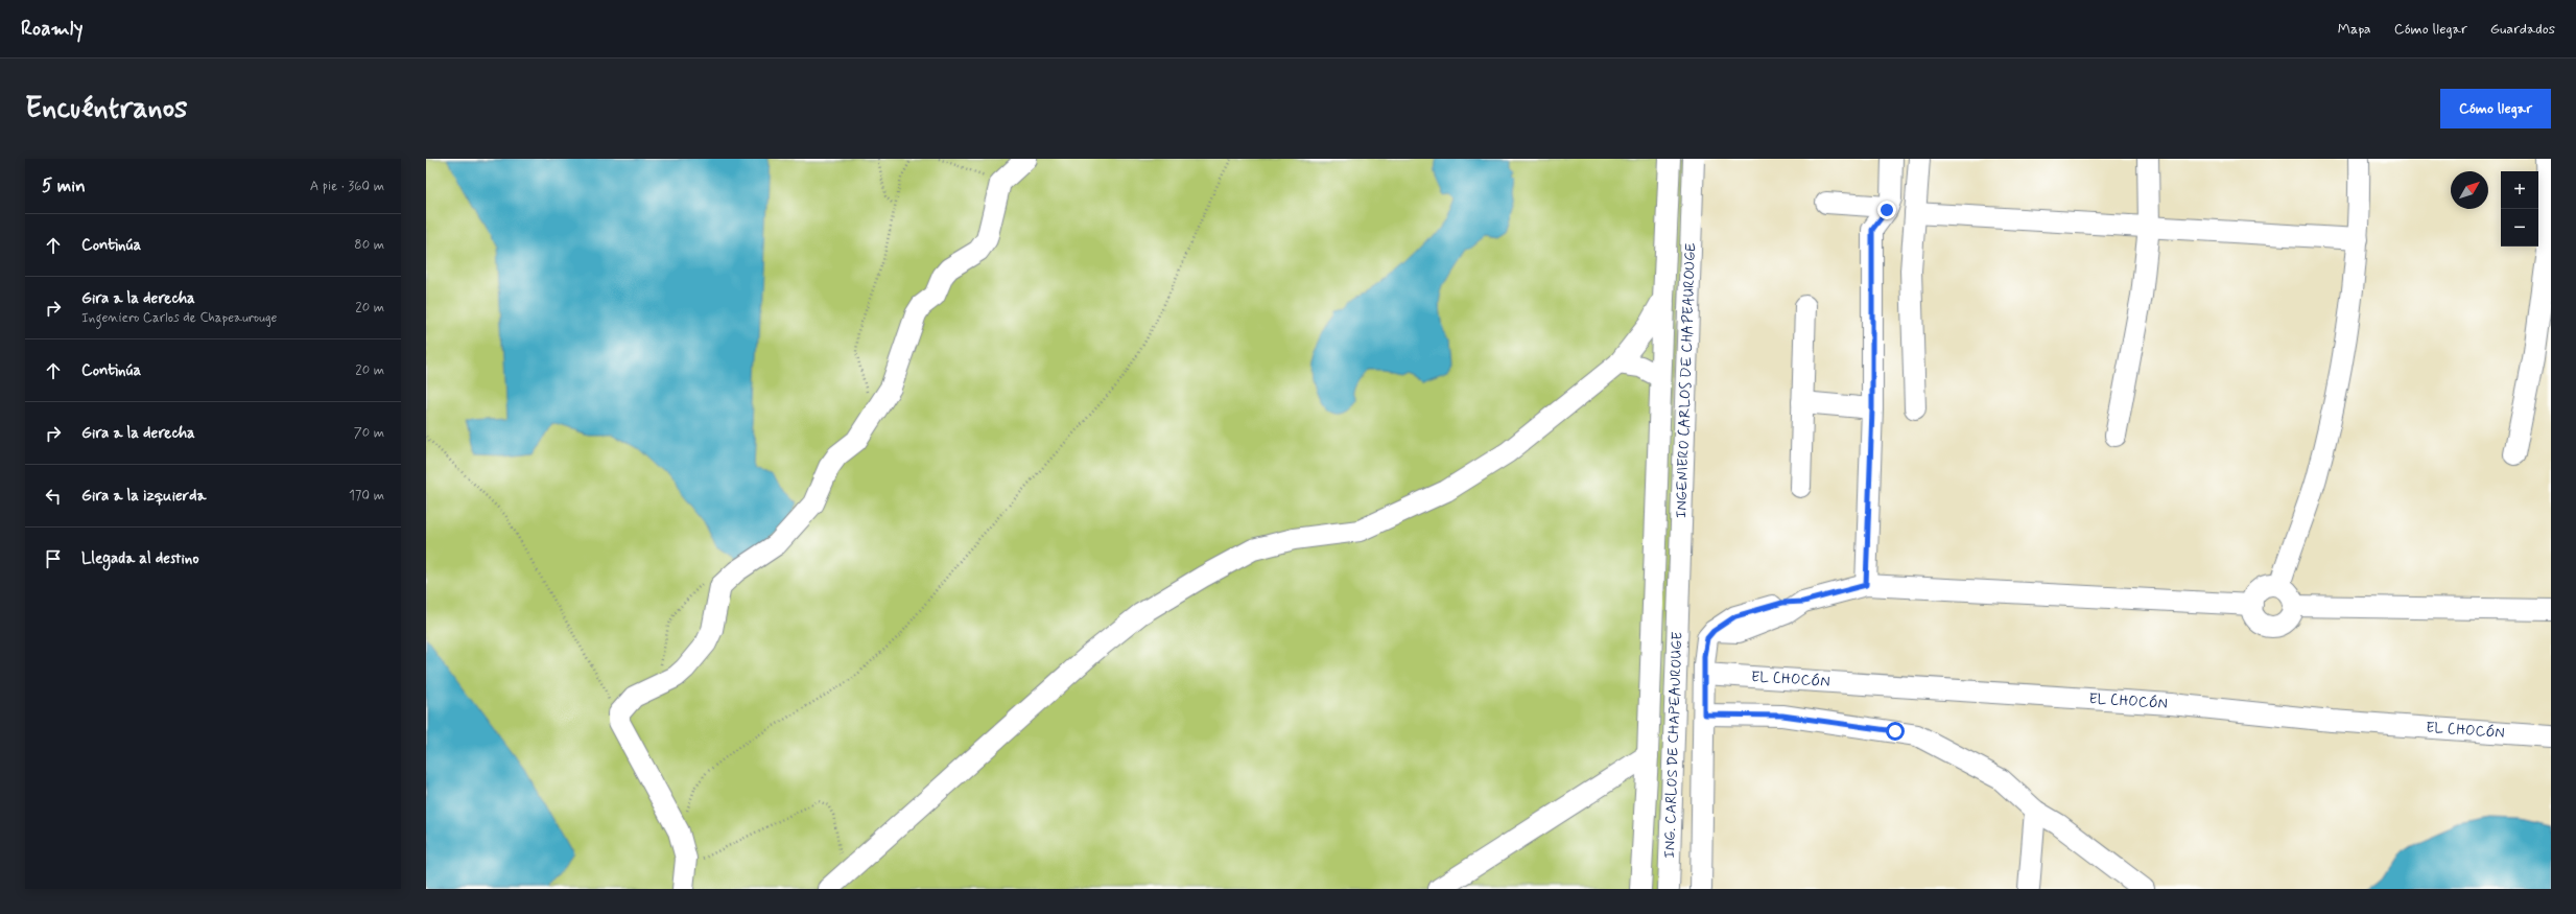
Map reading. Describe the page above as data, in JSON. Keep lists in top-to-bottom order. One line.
{"streets":{"street":["INGENIERO CARLOS DE CHAPEAUROUGE","EL CHOCÓN","ING. CARLOS DE CHAPEAUROUGE"]},"crossings":[["INGENIERO CARLOS DE CHAPEAUROUGE","ING. CARLOS DE CHAPEAUROUGE"]],"north":"top right","page":{"header":"Roamly","nav":["Mapa","Cómo llegar","Guardados"],"buttons":"Cómo llegar","title":"Encuéntranos","heading":["5 min","A pie · 360 m"],"map_buttons":["+","−"],"list":[["Continúa","80 m"],["Gira a la derecha","Ingeniero Carlos de Chapeaurouge","20 m"],["Continúa","20 m"],["Gira a la derecha","70 m"],["Gira a la izquierda","170 m"],"Llegada al destino"]}}
